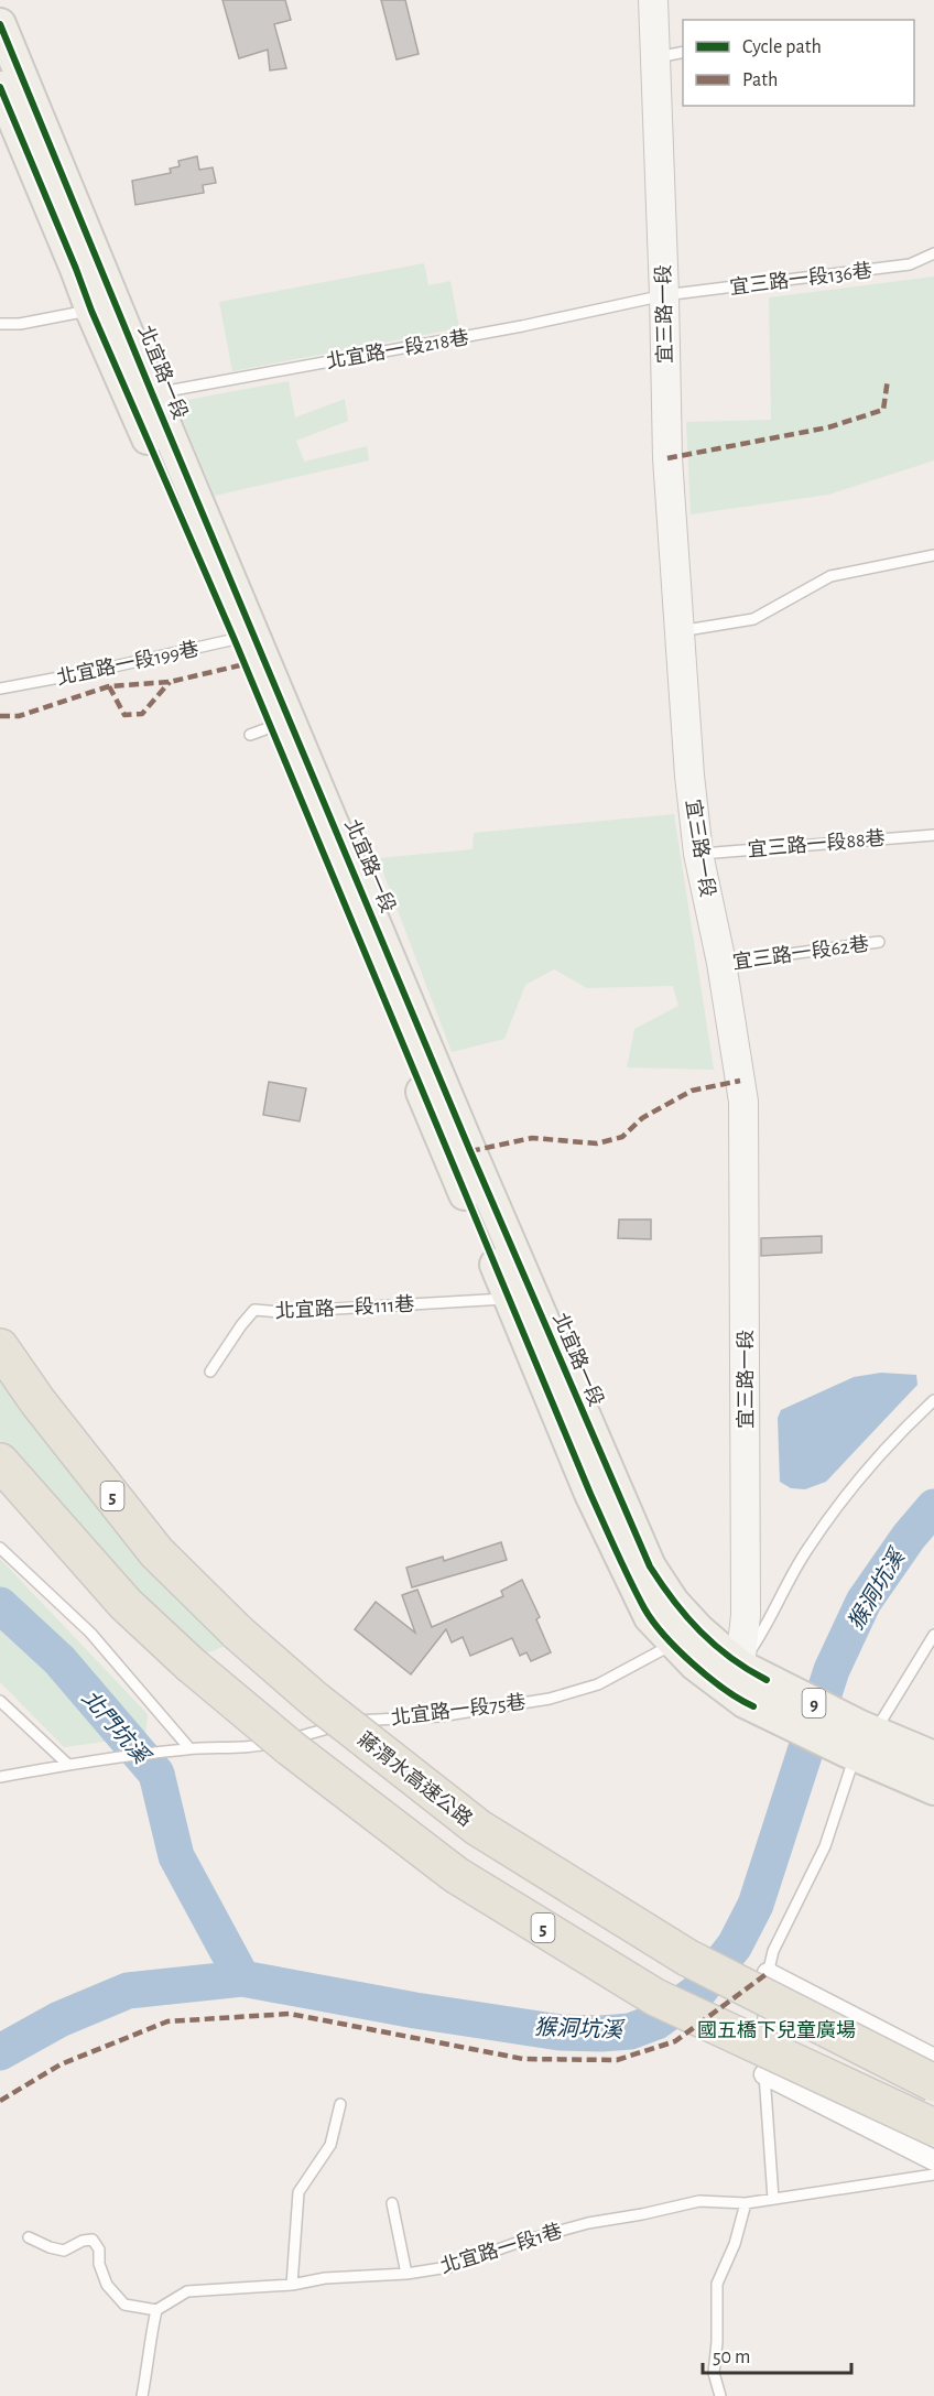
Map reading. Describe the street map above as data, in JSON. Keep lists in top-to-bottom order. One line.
{"streets":{"highway":["5","蔣渭水高速公路"],"main road":["北宜路一段","9"],"street":["宜三路一段"],"lane":["宜三路一段136巷","北宜路一段218巷","北宜路一段199巷","宜三路一段88巷","宜三路一段62巷","北宜路一段111巷","北宜路一段75巷","北宜路一段1巷"]},"crossings":[["宜三路一段136巷","宜三路一段"],["宜三路一段136巷","北宜路一段218巷"],["宜三路一段","北宜路一段218巷"],["宜三路一段","北宜路一段"],["宜三路一段","宜三路一段88巷"],["宜三路一段","宜三路一段62巷"],["宜三路一段","9"],["北宜路一段218巷","北宜路一段"],["北宜路一段","北宜路一段199巷"],["北宜路一段","北宜路一段111巷"],["北宜路一段","9"],["北宜路一段","北宜路一段75巷"]],"water":["猴洞坑溪","北門坑溪"],"parks":["國五橋下兒童廣場"],"legend":["Cycle path","Path"],"scale_bar":"50 m"}
